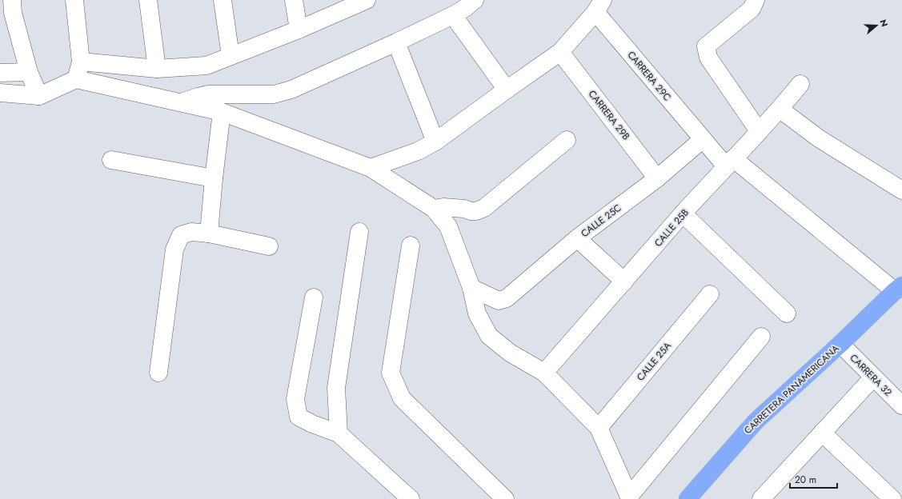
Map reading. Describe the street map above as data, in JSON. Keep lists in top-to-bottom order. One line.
{"streets":{"highway":["CARRETERA PANAMERICANA"],"street":["CARRERA 29C","CARRERA 29B","CALLE 25C","CALLE 25B","CALLE 25A","CARRERA 32"]},"crossings":[["CARRERA 29C","CALLE 25C"],["CARRERA 29C","CALLE 25B"],["CARRERA 29C","CARRETERA PANAMERICANA"],["CARRERA 29B","CALLE 25C"],["CARRERA 32","CARRETERA PANAMERICANA"]],"scale_bar":"20 m","north":"right"}
